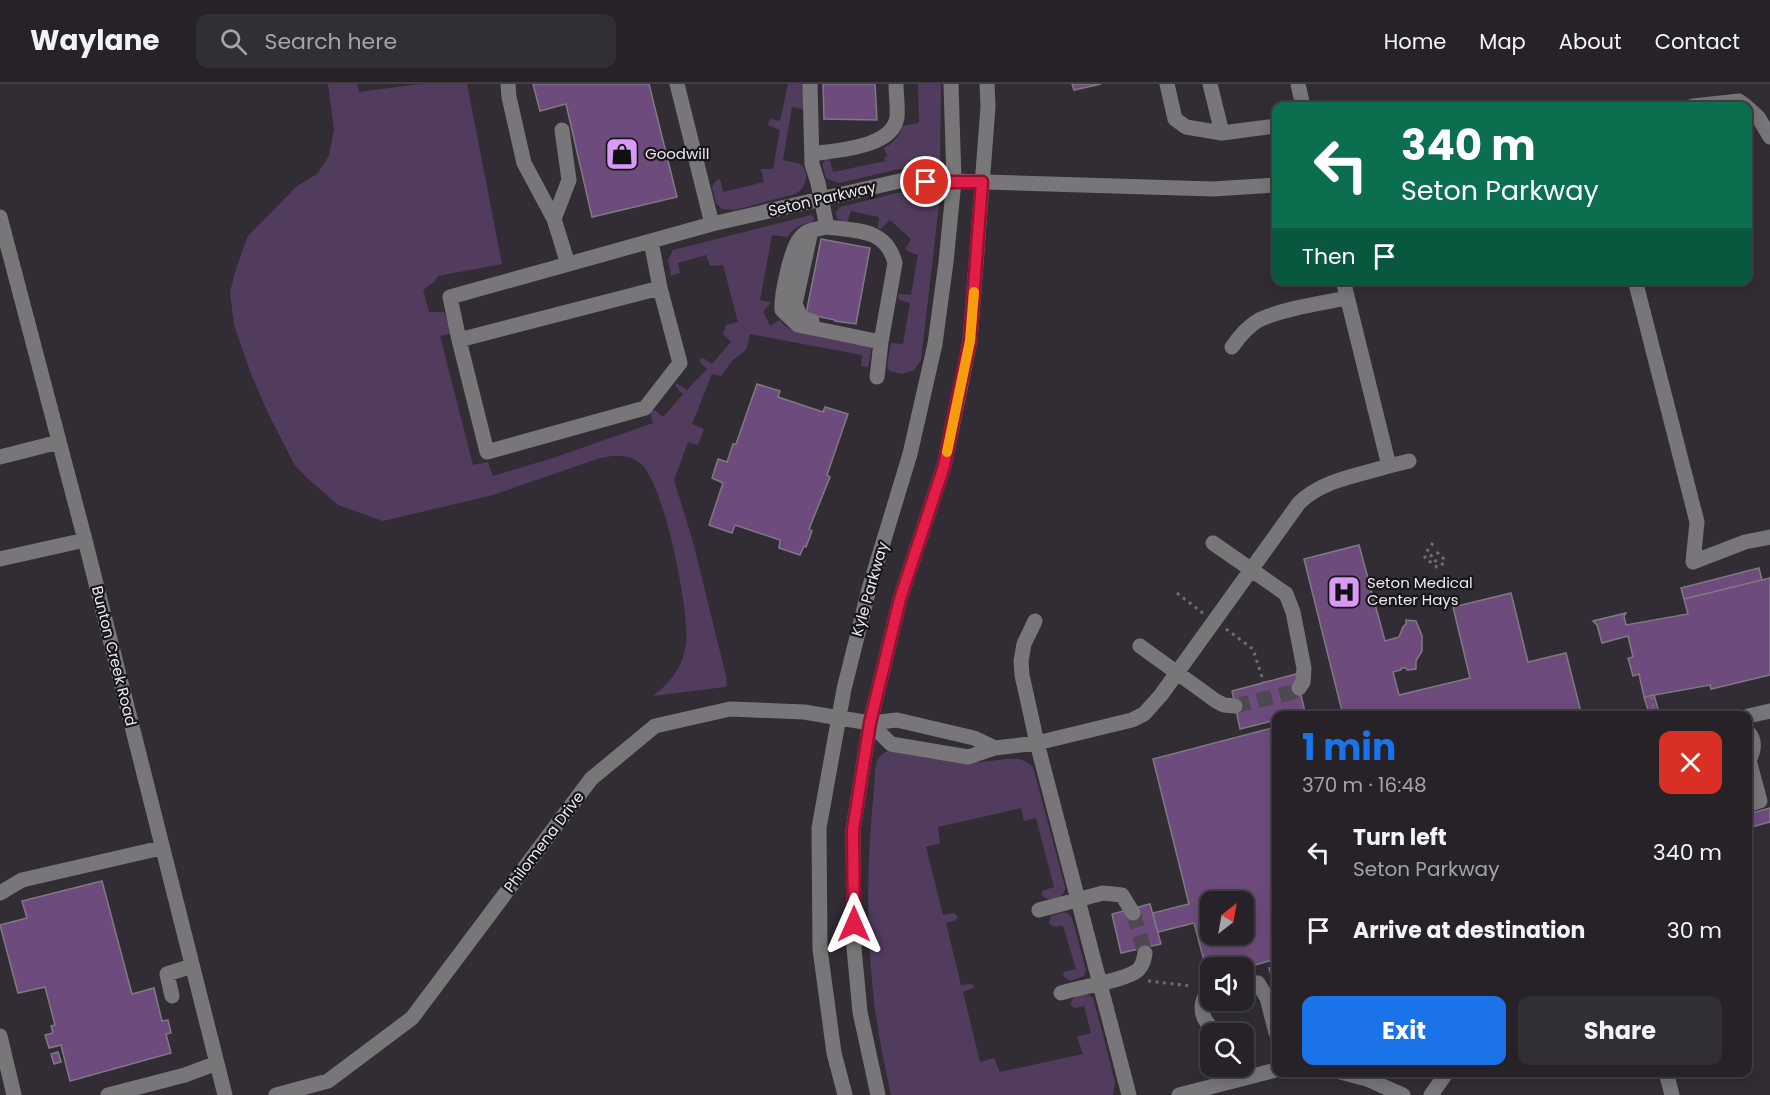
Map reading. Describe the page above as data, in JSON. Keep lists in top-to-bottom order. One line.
{"streets":{"street":["Seton Parkway","Kyle Parkway","Bunton Creek Road","Philomena Drive"]},"crossings":[["Seton Parkway","Kyle Parkway"],["Kyle Parkway","Philomena Drive"]],"places":{"shop":["Goodwill"],"hospital":["Seton Medical Center Hays"]},"north":"top right","page":{"header":"Waylane","search":"Search here","nav":["Home","Map","About","Contact"],"turn":["340 m","Seton Parkway"],"then":"Then","heading":["1 min","370 m · 16:48"],"list":[{"name":"Turn left","note":"Seton Parkway","value":"340 m"},{"name":"Arrive at destination","value":"30 m"}],"buttons":["Exit","Share"]}}
